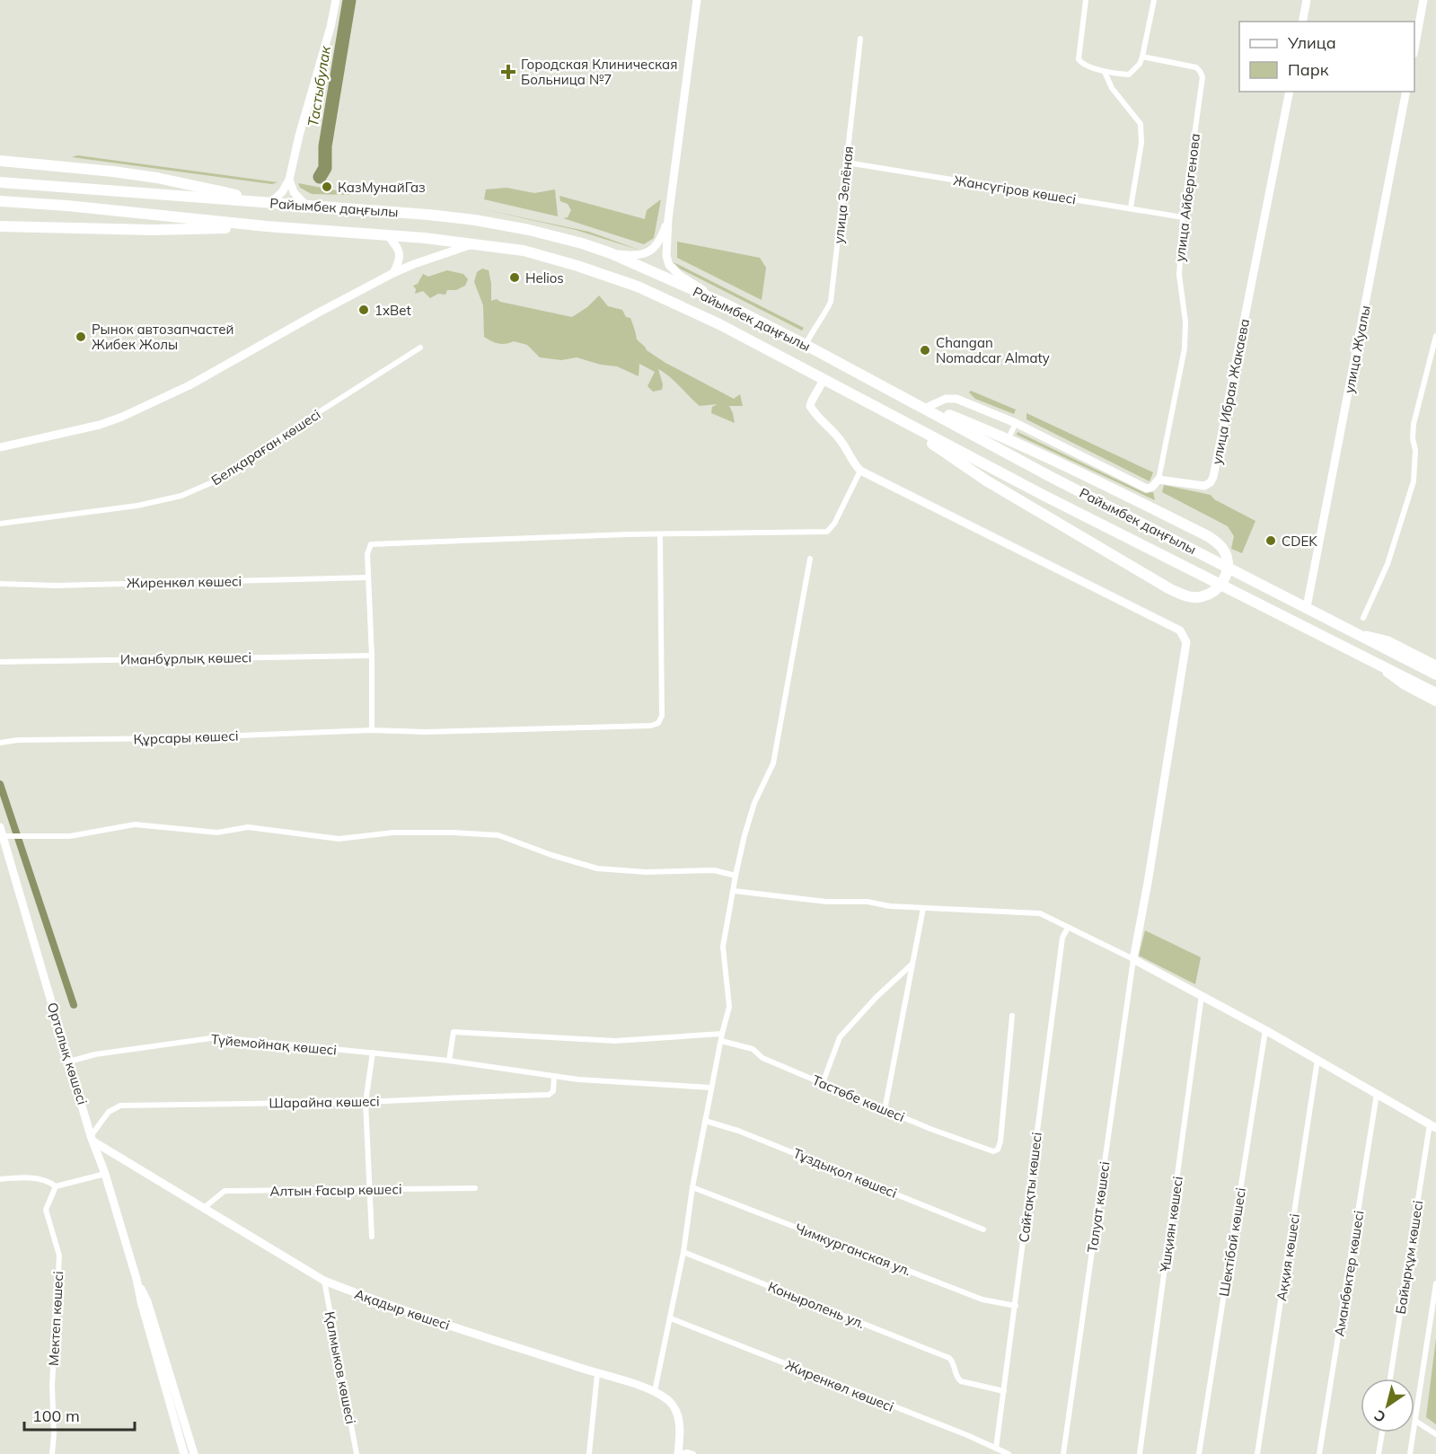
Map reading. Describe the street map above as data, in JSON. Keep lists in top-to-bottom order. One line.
{"streets":{"highway":["Райымбек даңғылы"],"street":["Жансүгіров көшесі","улица Зелёная","улица Айбергенова","улица Жуалы","улица Ибрая Жакаева","Белқараған көшесі","Жиренкөл көшесі","Иманбұрлық көшесі","Құрсары көшесі","Түйемойнақ көшесі","Орталық көшесі","Тастөбе көшесі","Шарайна көшесі","Тұздықол көшесі","Сайғақты көшесі","Алтын Ғасыр көшесі","Талуат көшесі","Ұшқиян көшесі","Шектібай көшесі","Чимкурганская ул.","Аққия көшесі","Байырқұм көшесі","Аманбөктер көшесі","Коныролень ул.","Ақадыр көшесі","Мектеп көшесі","Қалмыков көшесі"]},"crossings":[["Жансүгіров көшесі","улица Зелёная"],["Жансүгіров көшесі","улица Айбергенова"],["улица Зелёная","Райымбек даңғылы"],["улица Айбергенова","улица Ибрая Жакаева"],["Райымбек даңғылы","улица Жуалы"],["Жиренкөл көшесі","Сайғақты көшесі"],["Түйемойнақ көшесі","Орталық көшесі"],["Түйемойнақ көшесі","Шарайна көшесі"],["Орталық көшесі","Шарайна көшесі"],["Орталық көшесі","Ақадыр көшесі"],["Шарайна көшесі","Ақадыр көшесі"],["Сайғақты көшесі","Чимкурганская ул."],["Сайғақты көшесі","Коныролень ул."],["Алтын Ғасыр көшесі","Ақадыр көшесі"],["Ақадыр көшесі","Қалмыков көшесі"]],"water":["Тастыбулак"],"places":{"health":["Городская Клиническая Больница №7"],"other":["КазМунайГаз","Helios","1xBet","Рынок автозапчастей Жибек Жолы","Changan Nomadcar Almaty","CDEK"]},"legend":["Улица","Парк"],"scale_bar":"100 m","north":"bottom left"}
